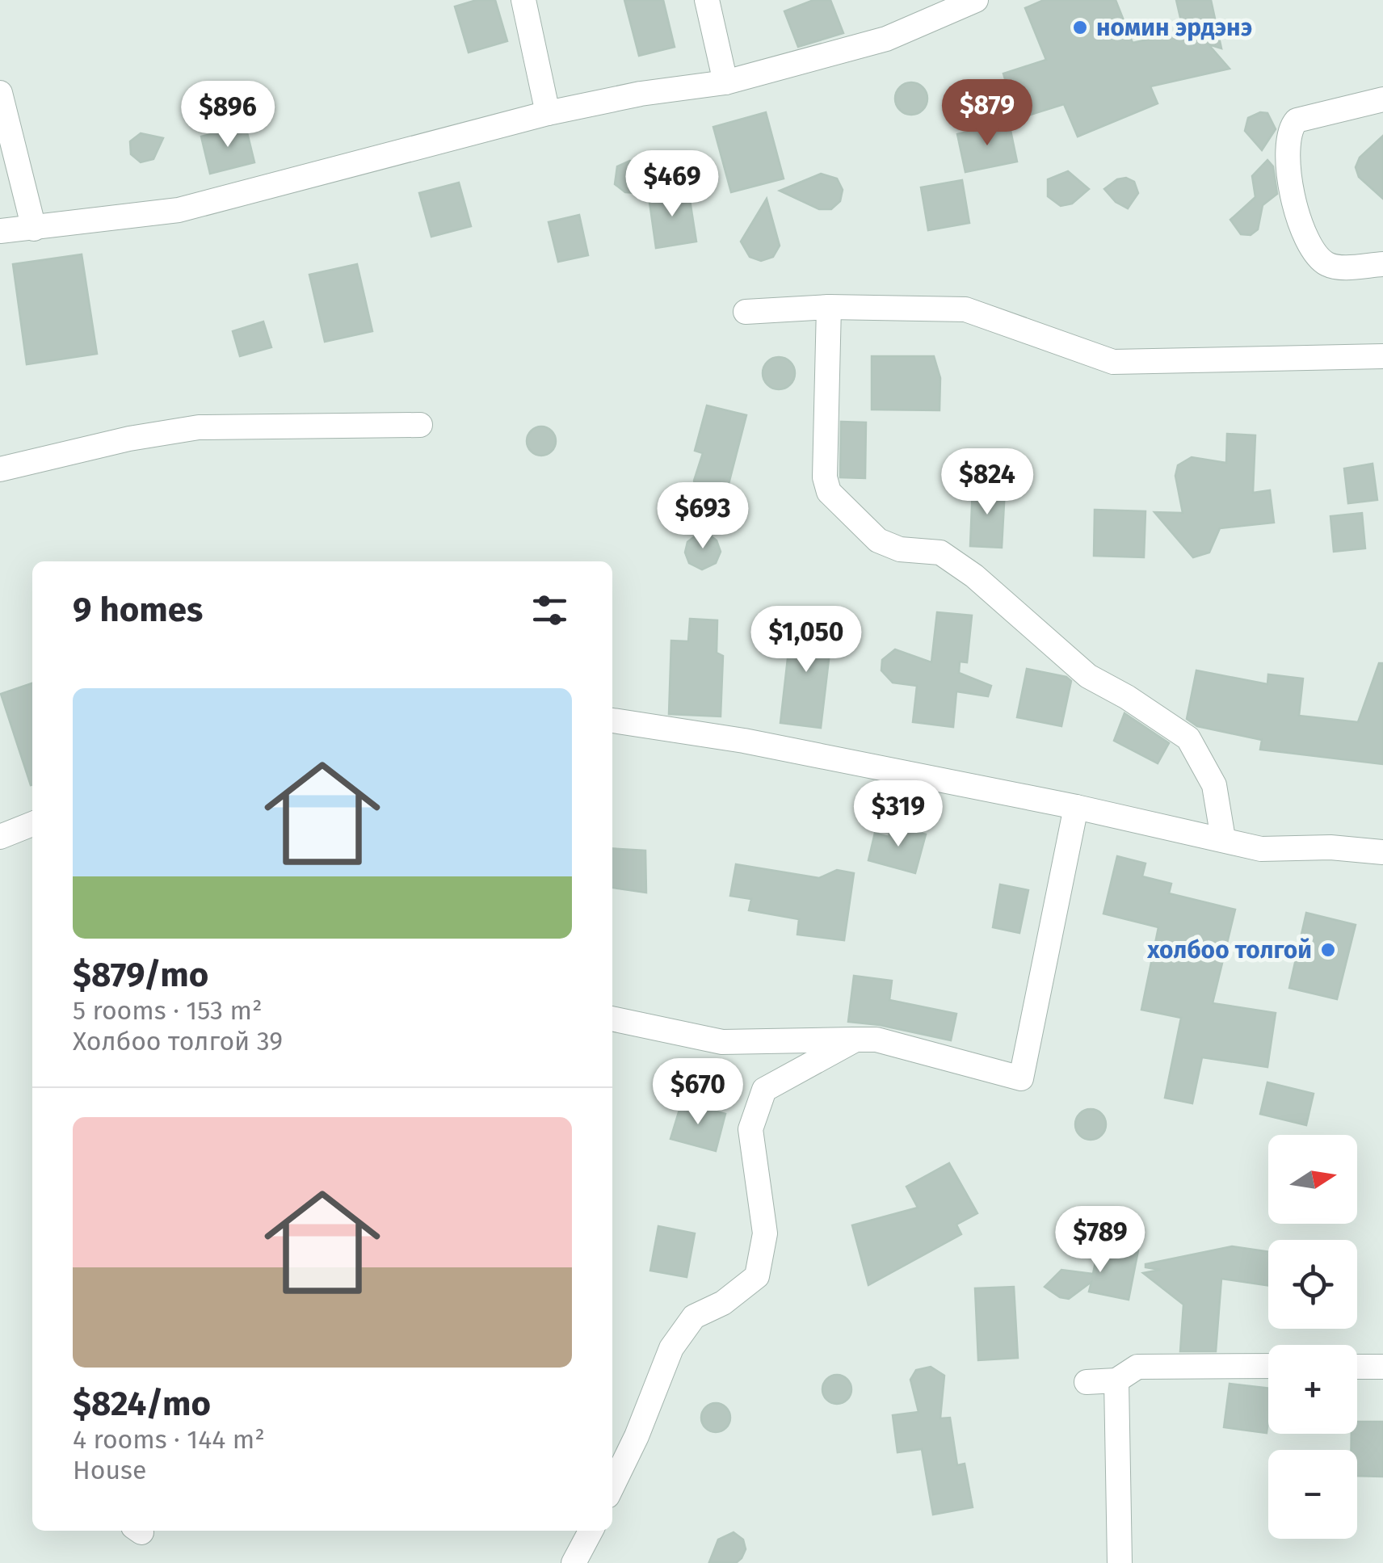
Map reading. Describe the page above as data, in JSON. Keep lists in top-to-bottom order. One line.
{"places":["номин эрдэнэ","холбоо толгой"],"north":"right","page":{"price":["$879","$896","$469","$824","$693","$1,050","$319","$670","$789"],"heading":"9 homes","list":[{"name":"$879/mo","note":"5 rooms · 153 m² · Холбоо толгой 39"},{"name":"$824/mo","note":"4 rooms · 144 m² · House"}],"map_buttons":["+","−"]}}
